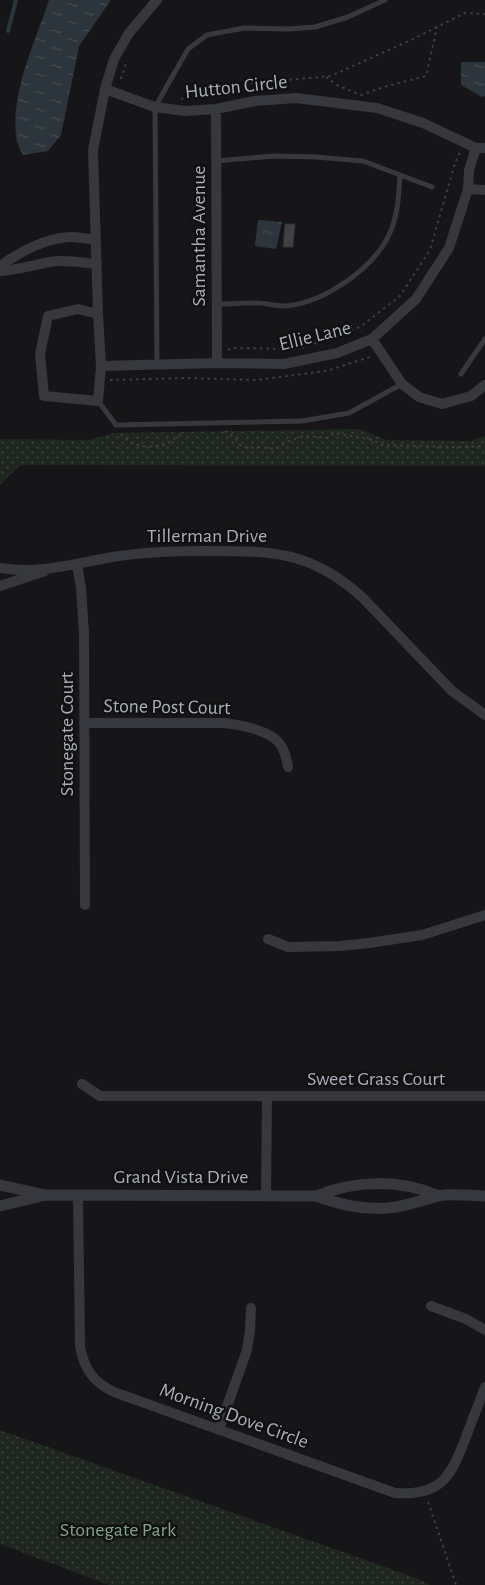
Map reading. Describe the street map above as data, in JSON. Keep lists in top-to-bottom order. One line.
{"streets":{"street":["Hutton Circle","Samantha Avenue","Ellie Lane","Tillerman Drive","Stone Post Court","Stonegate Court","Sweet Grass Court","Grand Vista Drive","Morning Dove Circle"]},"crossings":[["Hutton Circle","Samantha Avenue"],["Hutton Circle","Ellie Lane"],["Samantha Avenue","Ellie Lane"],["Tillerman Drive","Stonegate Court"],["Stone Post Court","Stonegate Court"],["Grand Vista Drive","Morning Dove Circle"]],"parks":["Stonegate Park"]}
